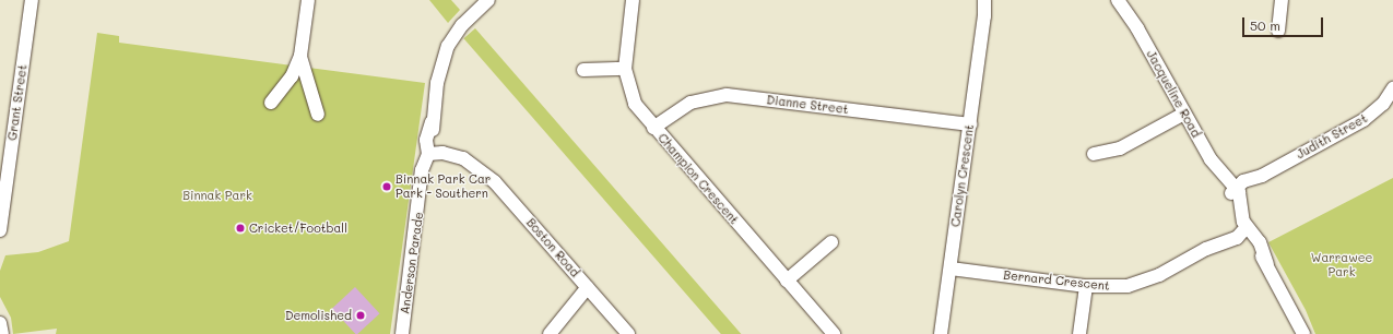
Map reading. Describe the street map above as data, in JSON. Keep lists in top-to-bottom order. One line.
{"streets":{"street":["Jacqueline Road","Grant Street","Dianne Street","Judith Street","Carolyn Crescent","Champion Crescent","Boston Road","Anderson Parade","Bernard Crescent"]},"crossings":[["Jacqueline Road","Judith Street"],["Dianne Street","Carolyn Crescent"],["Dianne Street","Champion Crescent"],["Carolyn Crescent","Bernard Crescent"],["Boston Road","Anderson Parade"]],"parks":["Binnak Park","Warrawee Park"],"places":["Binnak Park Car Park - Southern","Cricket/Football","Demolished"],"scale_bar":"50 m"}
